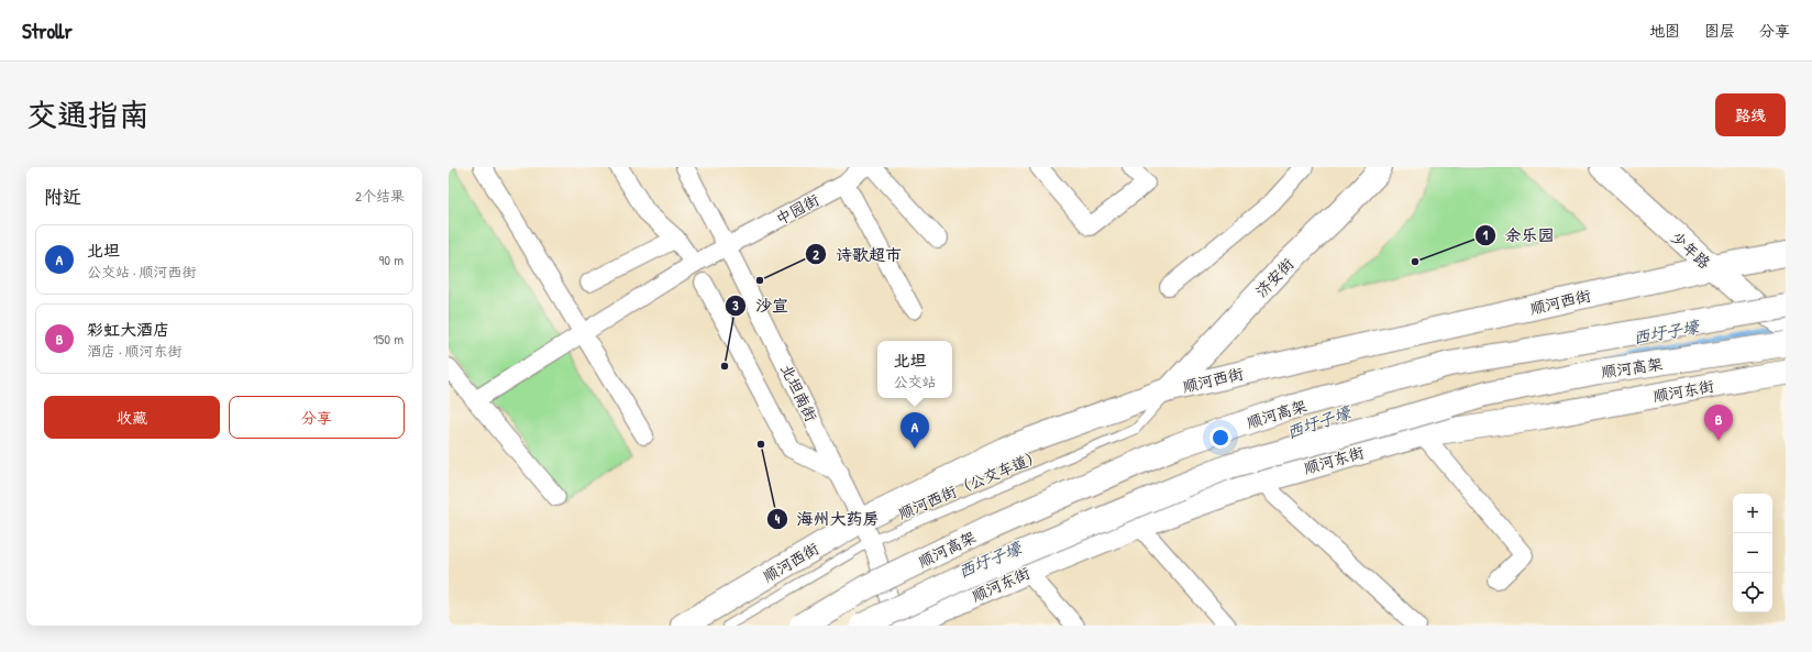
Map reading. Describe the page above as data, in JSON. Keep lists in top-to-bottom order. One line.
{"streets":{"main road":["少年路","济安街","顺河西街","顺河高架","顺河东街"],"street":["中园街","北坦南街"],"lane":["顺河西街（公交车道）"]},"crossings":[["中园街","北坦南街"],["少年路","顺河西街"],["少年路","顺河高架"],["济安街","顺河西街"],["济安街","顺河西街（公交车道）"],["顺河西街","北坦南街"],["顺河西街","顺河西街（公交车道）"],["北坦南街","顺河西街（公交车道）"]],"water":["西圩子壕"],"places":["余乐园","诗歌超市","沙宣","海州大药房"],"page":{"header":"Strollr","nav":["地图","图层","分享"],"title":"交通指南","buttons":["路线",["收藏","分享"]],"heading":["附近","2个结果"],"list":[{"mark":"A","name":"北坦","note":"公交站 · 顺河西街","value":"90 m"},{"mark":"B","name":"彩虹大酒店","note":"酒店 · 顺河东街","value":"150 m"}],"popup":["北坦","公交站"],"pins":["B","A"],"map_buttons":["+","−"]}}
